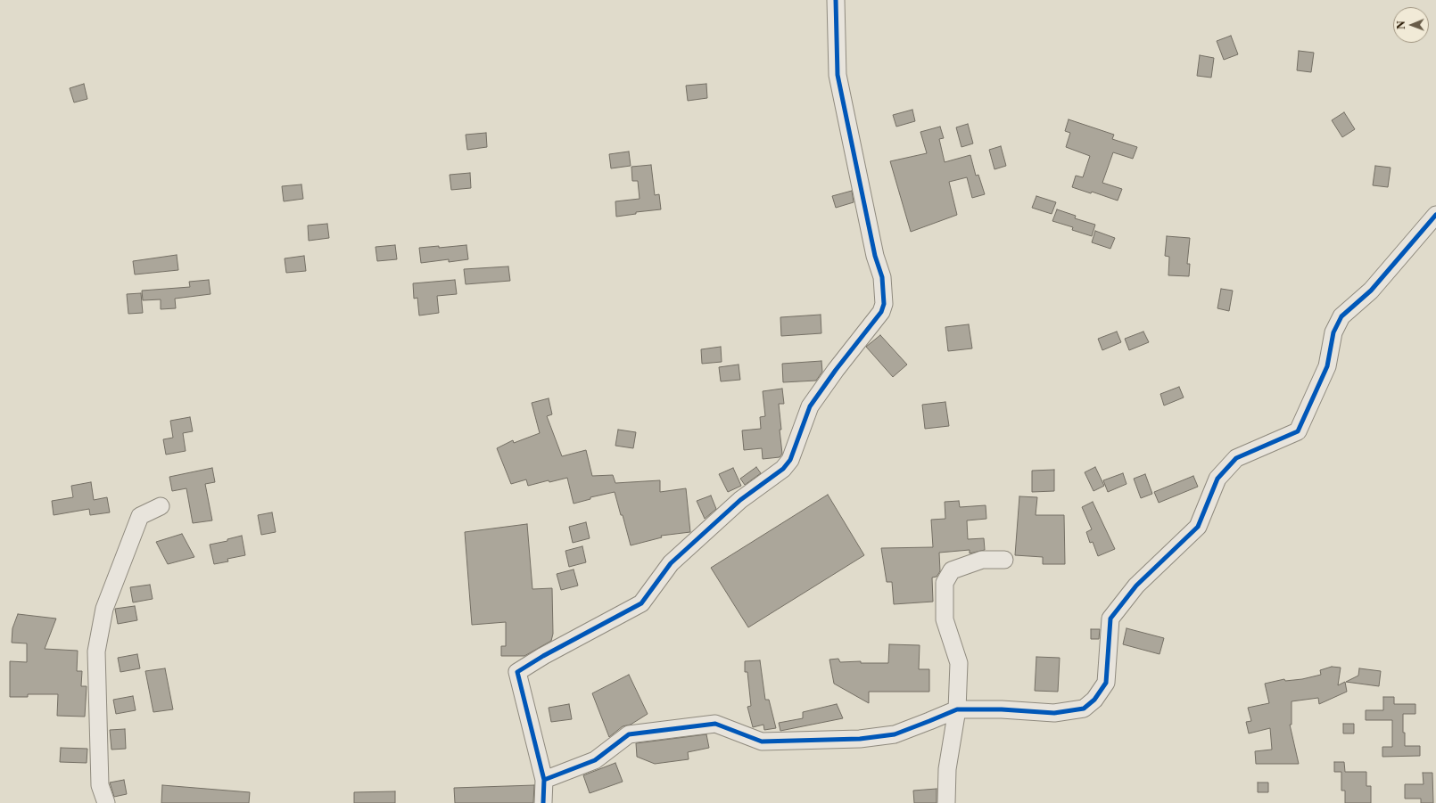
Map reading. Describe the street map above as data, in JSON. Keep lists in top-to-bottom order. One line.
{"north":"left"}
